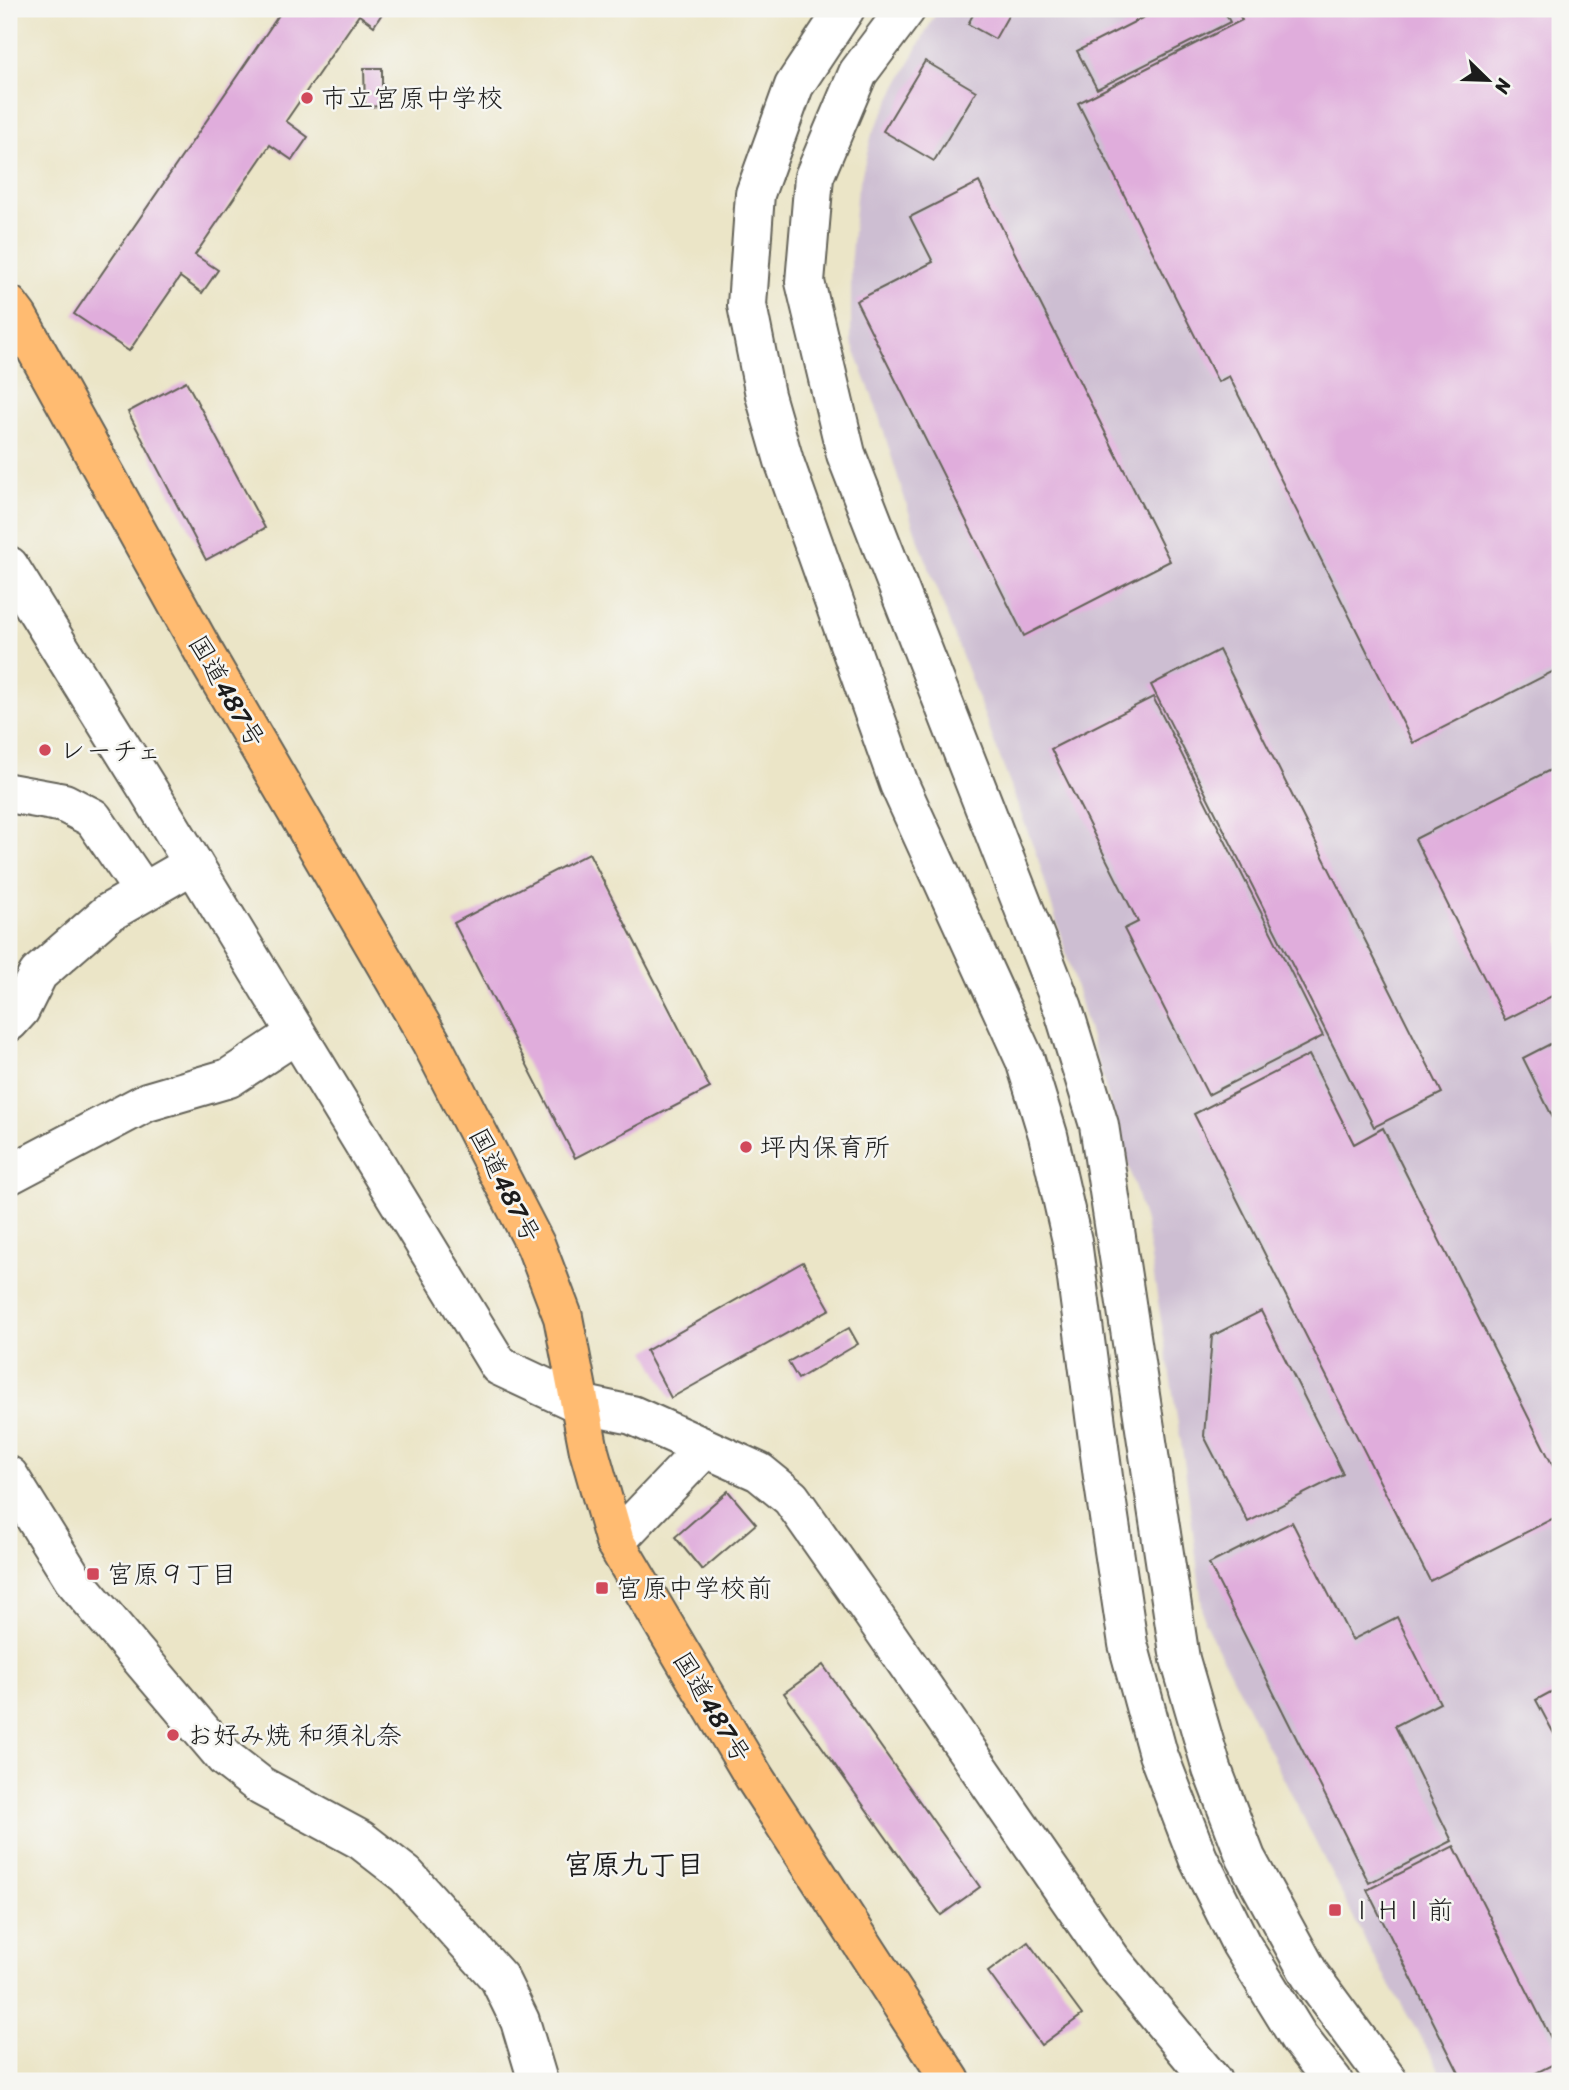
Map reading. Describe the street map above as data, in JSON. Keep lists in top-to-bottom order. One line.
{"streets":{"highway":["国道487号"]},"districts":["宮原九丁目"],"places":{"other":["市立宮原中学校","レーチェ","坪内保育所","お好み焼 和須礼奈"],"transit":["宮原９丁目","宮原中学校前","ＩＨＩ前"]},"north":"bottom right"}
